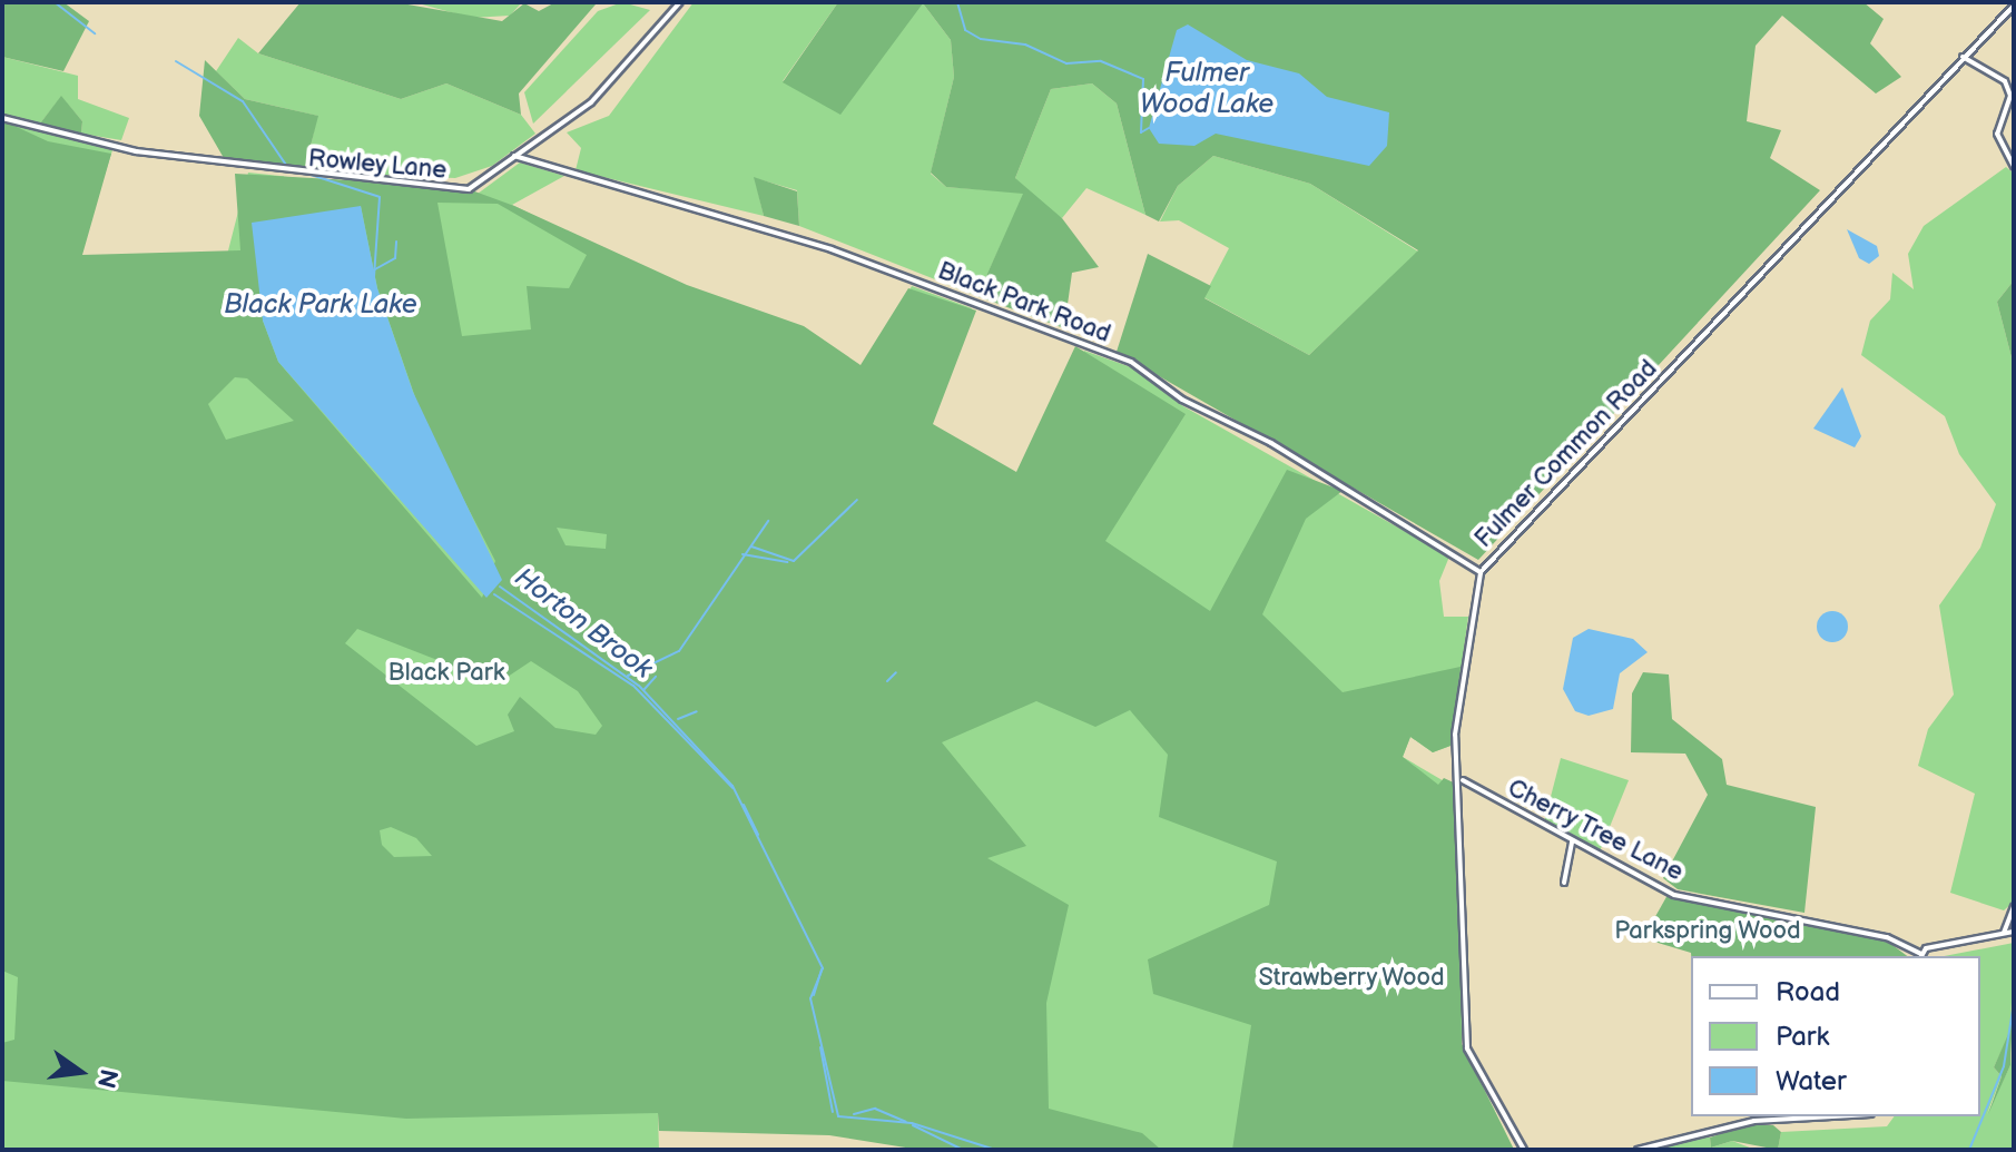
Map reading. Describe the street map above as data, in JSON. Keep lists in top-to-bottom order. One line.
{"streets":{"street":["Rowley Lane","Black Park Road","Fulmer Common Road","Cherry Tree Lane"]},"crossings":[["Rowley Lane","Black Park Road"],["Black Park Road","Fulmer Common Road"],["Fulmer Common Road","Cherry Tree Lane"]],"water":["Fulmer Wood Lake","Black Park Lake","Horton Brook"],"parks":["Black Park","Parkspring Wood","Strawberry Wood"],"legend":["Road","Park","Water"],"north":"right"}
